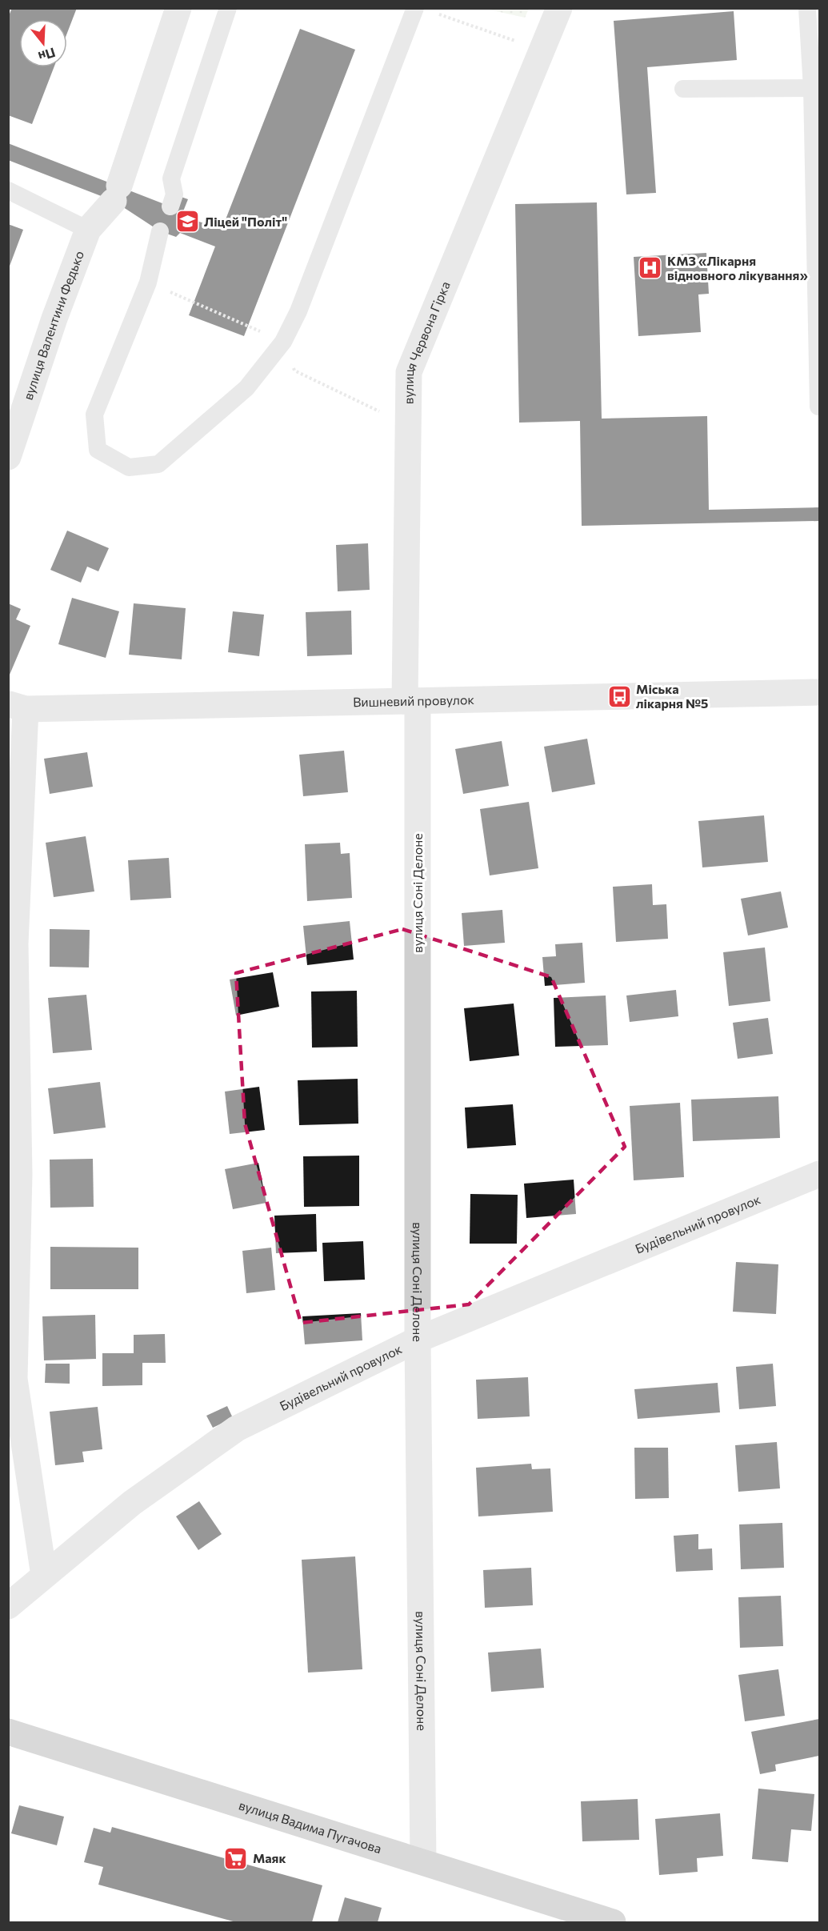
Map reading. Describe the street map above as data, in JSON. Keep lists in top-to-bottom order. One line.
{"streets":{"main road":["вулиця Вадима Пугачова"],"street":["вулиця Валентини Федько","вулиця Червона Гірка","Вишневий провулок","вулиця Соні Делоне","Будівельний провулок"]},"crossings":[["вулиця Червона Гірка","Вишневий провулок"],["вулиця Червона Гірка","вулиця Соні Делоне"],["Вишневий провулок","вулиця Соні Делоне"],["вулиця Соні Делоне","Будівельний провулок"],["вулиця Соні Делоне","вулиця Вадима Пугачова"]],"places":{"school or university":["Ліцей \"Політ\""],"hospital":["КМЗ «Лікарня відновного лікування»"],"bus stop":["Міська лікарня №5"],"supermarket":["Маяк"]},"north":"bottom"}
